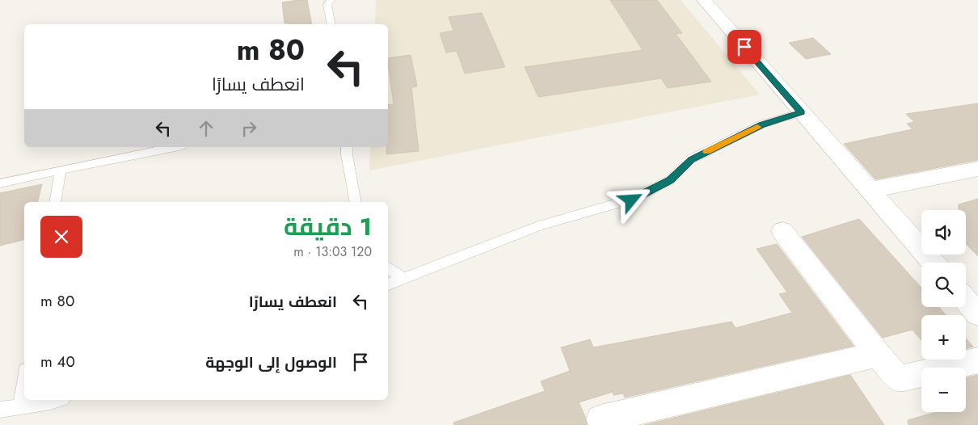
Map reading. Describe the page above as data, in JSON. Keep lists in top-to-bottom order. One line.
{"page":{"turn":["80 m","انعطف يسارًا"],"heading":["1 دقيقة","120 m · 13:03"],"map_buttons":["+","−"],"list":[{"name":"انعطف يسارًا","value":"80 m"},{"name":"الوصول إلى الوجهة","value":"40 m"}]}}
